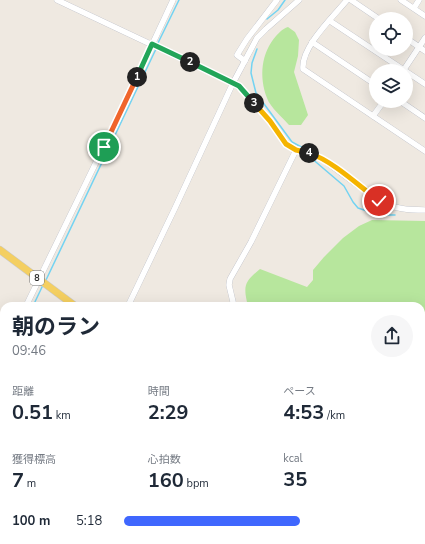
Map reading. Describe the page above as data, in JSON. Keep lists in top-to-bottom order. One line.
{"streets":{"main road":["8"]},"page":{"pins":["2","1","3","4"],"heading":["朝のラン","09:46"],"stats":[["距離","0.51 km"],["時間","2:29"],["ペース","4:53 /km"],["獲得標高","7 m"],["心拍数","160 bpm"],["kcal","35"]],"list":[{"name":"100 m","note":"5:18"}]}}
